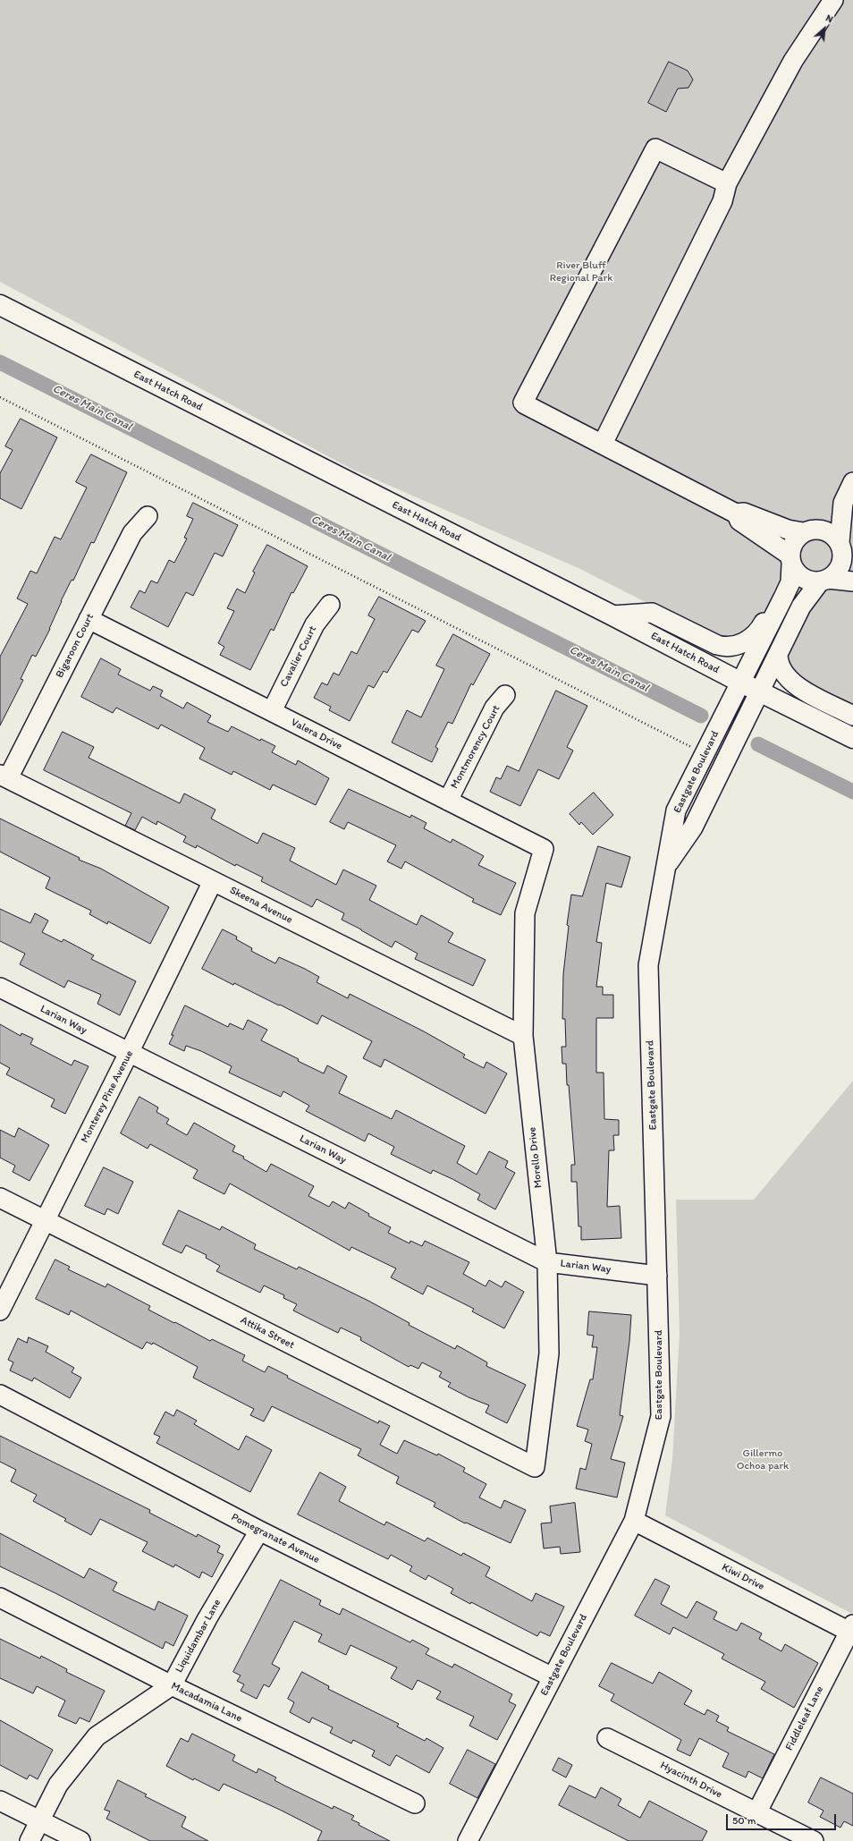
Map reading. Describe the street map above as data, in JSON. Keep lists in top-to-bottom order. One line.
{"streets":{"main road":["East Hatch Road"],"street":["Bigaroon Court","Cavalier Court","Valera Drive","Montmorency Court","Eastgate Boulevard","Skeena Avenue","Larian Way","Monterey Pine Avenue","Morello Drive","Attika Street","Pomegranate Avenue","Kiwi Drive","Liquidambar Lane","Macadamia Lane","Fiddleleaf Lane","Hyacinth Drive"]},"crossings":[["East Hatch Road","Eastgate Boulevard"],["Bigaroon Court","Valera Drive"],["Bigaroon Court","Skeena Avenue"],["Cavalier Court","Valera Drive"],["Valera Drive","Montmorency Court"],["Valera Drive","Morello Drive"],["Eastgate Boulevard","Larian Way"],["Eastgate Boulevard","Pomegranate Avenue"],["Eastgate Boulevard","Kiwi Drive"],["Skeena Avenue","Monterey Pine Avenue"],["Skeena Avenue","Morello Drive"],["Larian Way","Monterey Pine Avenue"],["Larian Way","Morello Drive"],["Monterey Pine Avenue","Attika Street"],["Morello Drive","Attika Street"],["Pomegranate Avenue","Liquidambar Lane"],["Kiwi Drive","Fiddleleaf Lane"],["Liquidambar Lane","Macadamia Lane"],["Fiddleleaf Lane","Hyacinth Drive"]],"water":["Ceres Main Canal"],"parks":["River Bluff Regional Park","Gillermo Ochoa park"],"scale_bar":"50 m","north":"top right"}
